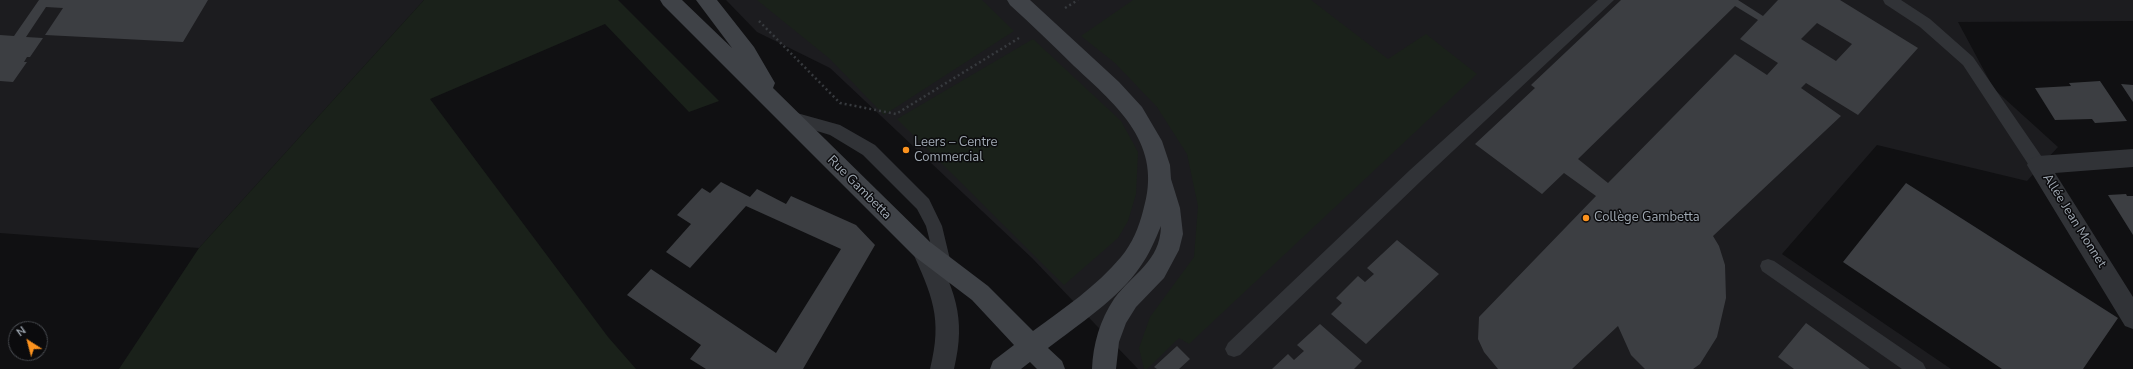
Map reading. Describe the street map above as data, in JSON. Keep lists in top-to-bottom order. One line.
{"streets":{"street":["Rue Gambetta","Allée Jean Monnet"]},"places":["Leers – Centre Commercial","Collège Gambetta"],"north":"top left"}
